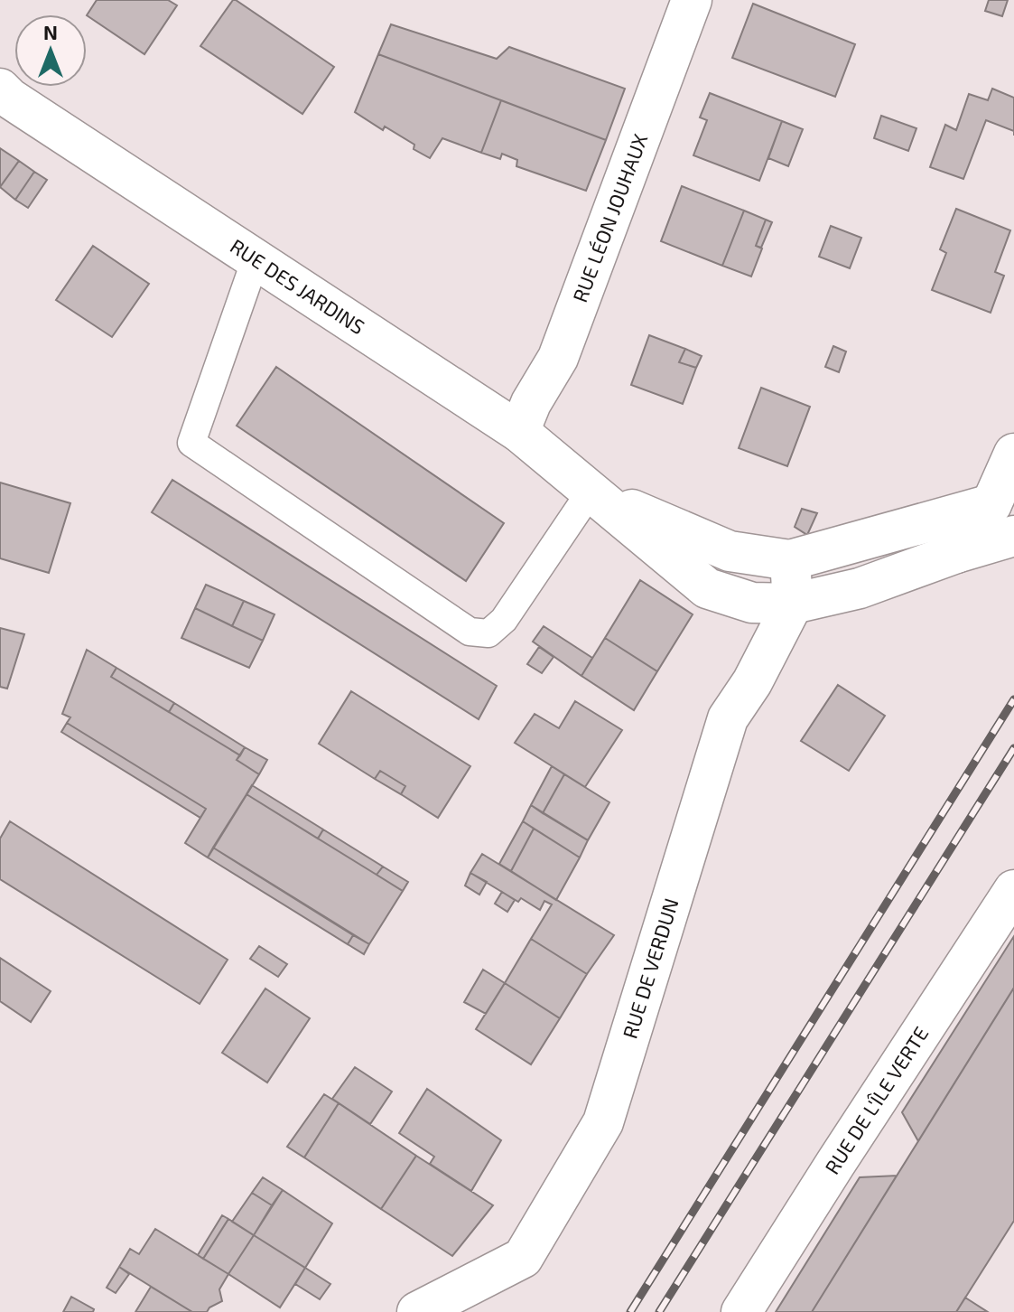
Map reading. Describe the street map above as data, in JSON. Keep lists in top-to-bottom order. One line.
{"streets":{"street":["RUE LÉON JOUHAUX","RUE DES JARDINS","RUE DE VERDUN","RUE DE L'ÎLE VERTE"]},"crossings":[["RUE LÉON JOUHAUX","RUE DES JARDINS"],["RUE DES JARDINS","RUE DE VERDUN"]],"north":"top"}
